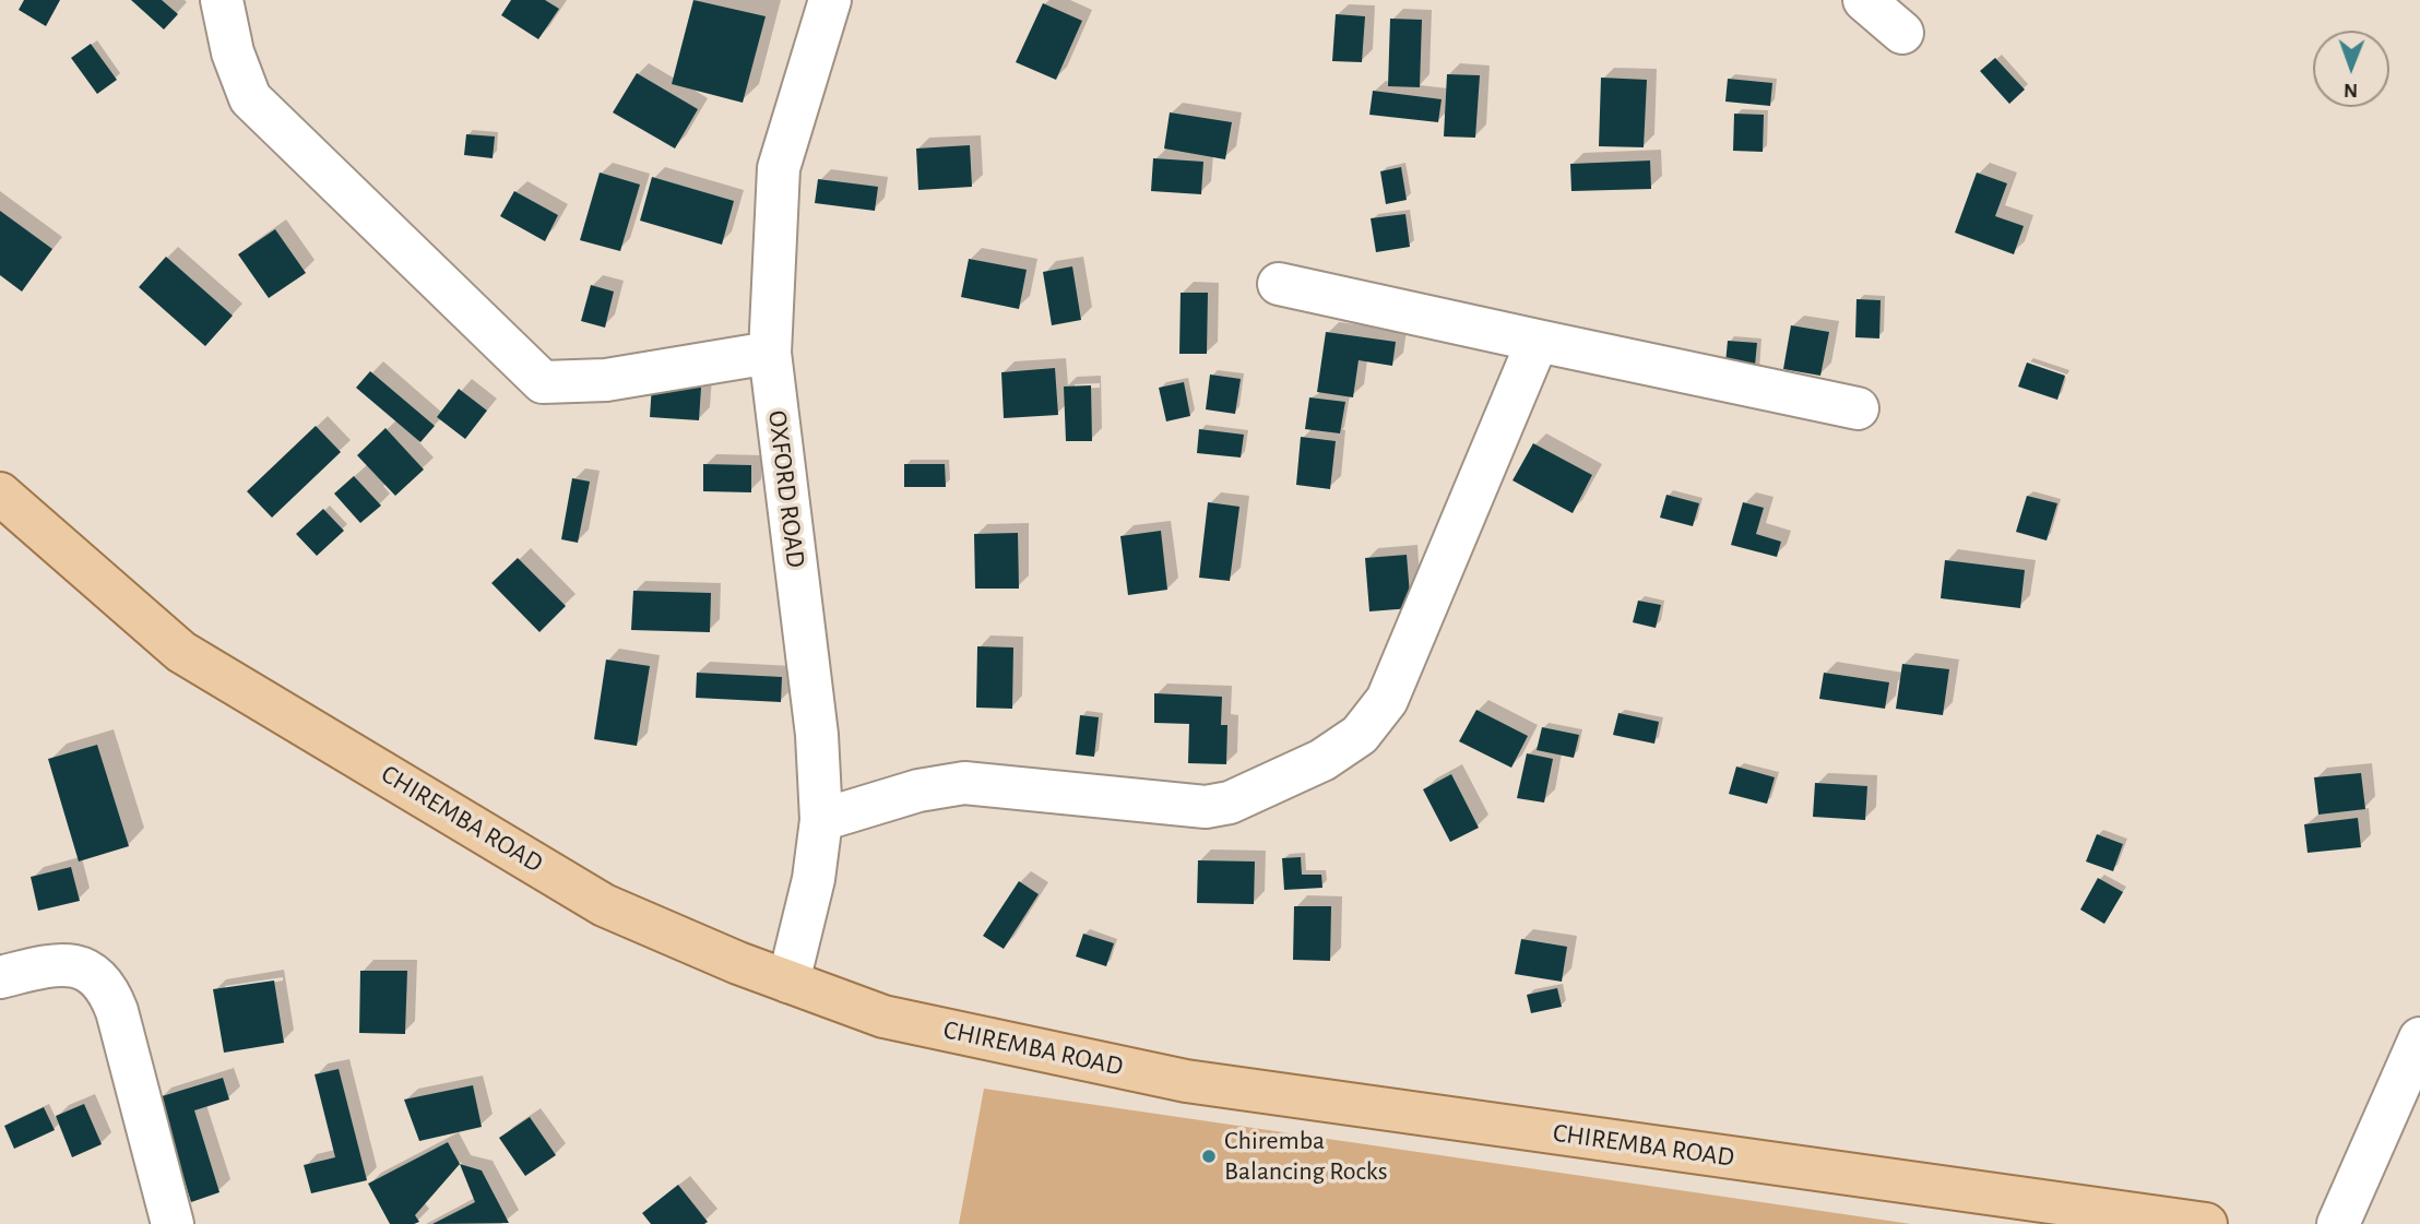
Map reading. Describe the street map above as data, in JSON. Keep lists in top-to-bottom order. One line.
{"streets":{"main road":["CHIREMBA ROAD"],"street":["OXFORD ROAD"]},"crossings":[["OXFORD ROAD","CHIREMBA ROAD"]],"places":["Chiremba Balancing Rocks"],"north":"bottom"}
